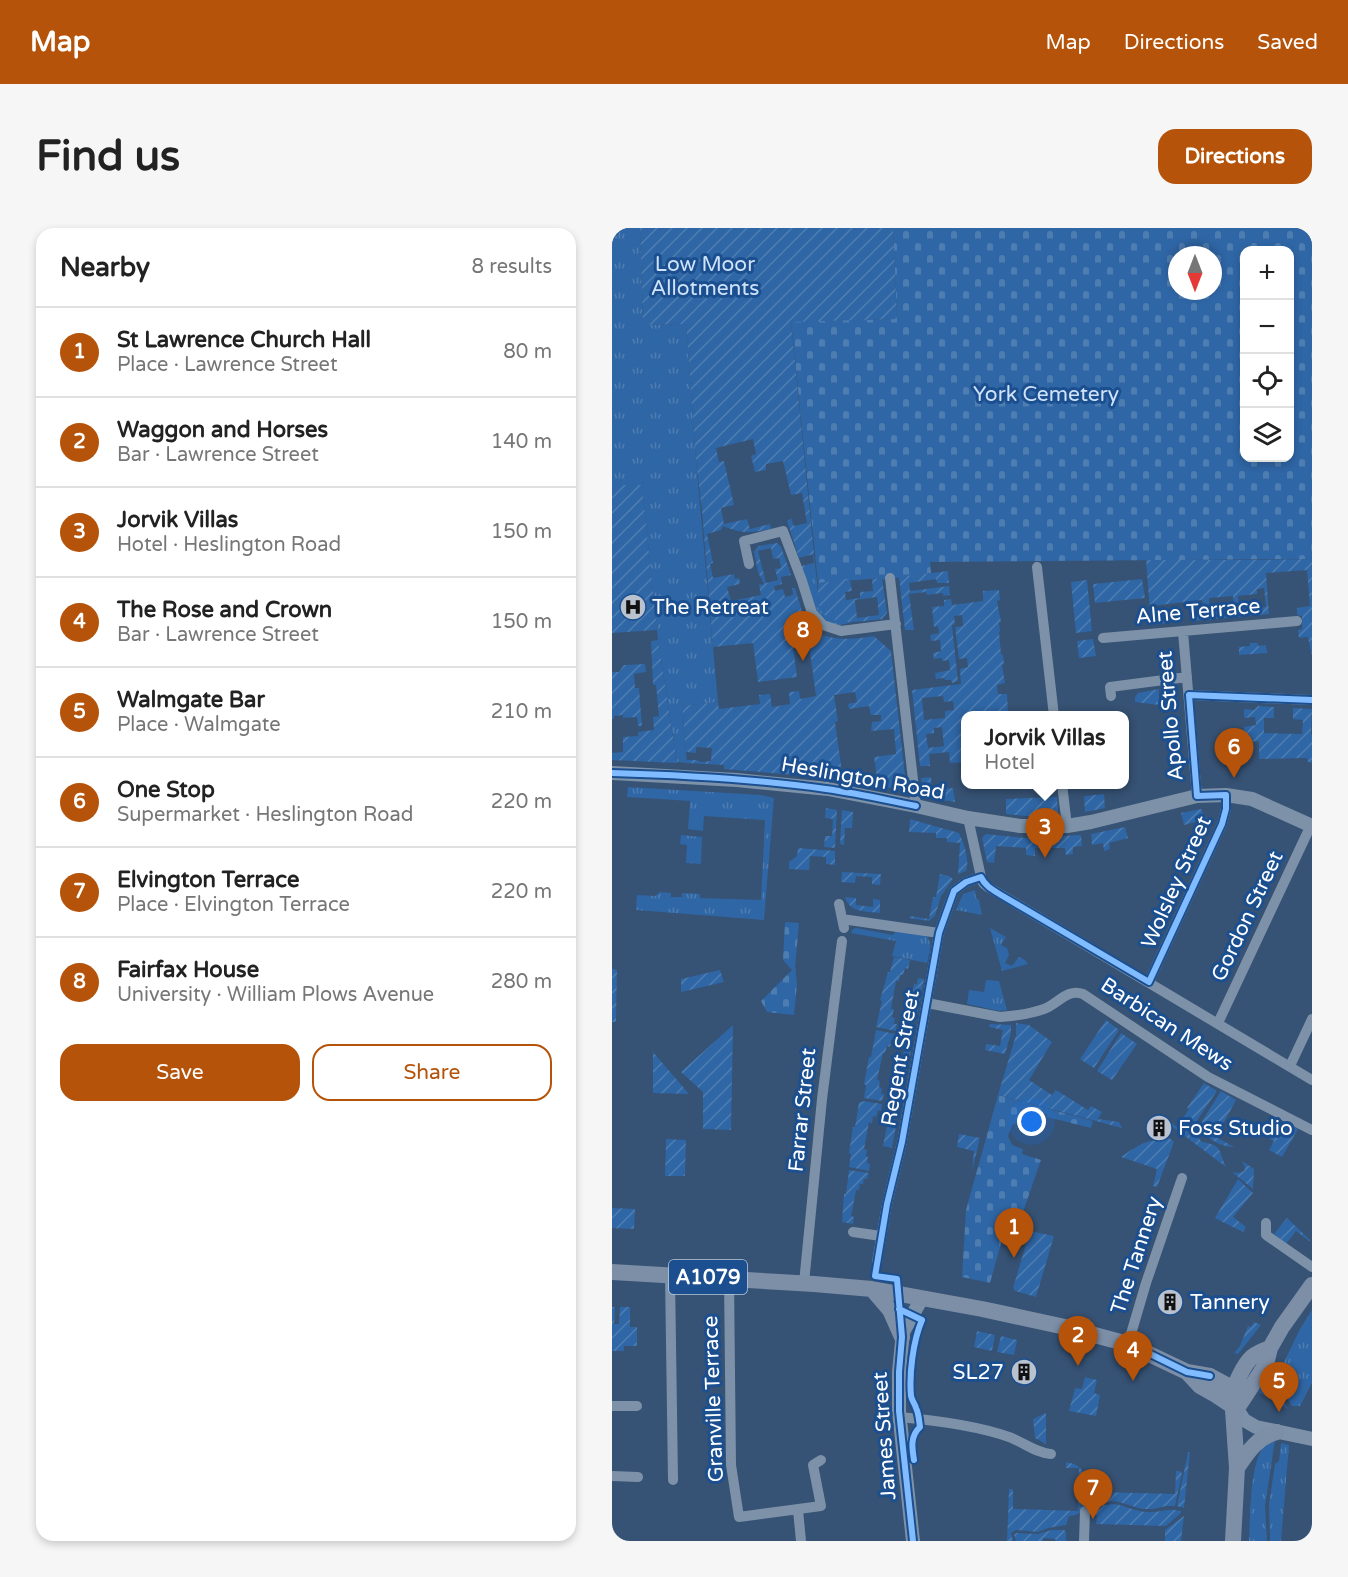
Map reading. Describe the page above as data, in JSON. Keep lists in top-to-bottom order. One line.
{"streets":{"main road":["A1079"],"street":["Alne Terrace","Apollo Street","Heslington Road","Wolsley Street","Gordon Street","Barbican Mews","Regent Street","Farrar Street","The Tannery","Granville Terrace","James Street"]},"crossings":[["Alne Terrace","Apollo Street"],["Apollo Street","Heslington Road"],["Heslington Road","Wolsley Street"],["Heslington Road","Gordon Street"],["Barbican Mews","Regent Street"],["Farrar Street","A1079"],["The Tannery","A1079"],["A1079","Granville Terrace"],["A1079","James Street"]],"parks":["Low Moor Allotments","York Cemetery"],"places":{"hospital":["The Retreat"],"building":["Foss Studio","Tannery","SL27"]},"north":"bottom","page":{"header":"Map","nav":["Map","Directions","Saved"],"buttons":["Directions",["Save","Share"]],"title":"Find us","heading":["Nearby","8 results"],"map_buttons":["+","−"],"list":[{"mark":"1","name":"St Lawrence Church Hall","note":"Place · Lawrence Street","value":"80 m"},{"mark":"2","name":"Waggon and Horses","note":"Bar · Lawrence Street","value":"140 m"},{"mark":"3","name":"Jorvik Villas","note":"Hotel · Heslington Road","value":"150 m"},{"mark":"4","name":"The Rose and Crown","note":"Bar · Lawrence Street","value":"150 m"},{"mark":"5","name":"Walmgate Bar","note":"Place · Walmgate","value":"210 m"},{"mark":"6","name":"One Stop","note":"Supermarket · Heslington Road","value":"220 m"},{"mark":"7","name":"Elvington Terrace","note":"Place · Elvington Terrace","value":"220 m"},{"mark":"8","name":"Fairfax House","note":"University · William Plows Avenue","value":"280 m"}],"pins":["8","6","3","1","2","4","5","7"],"popup":["Jorvik Villas","Hotel"]}}
